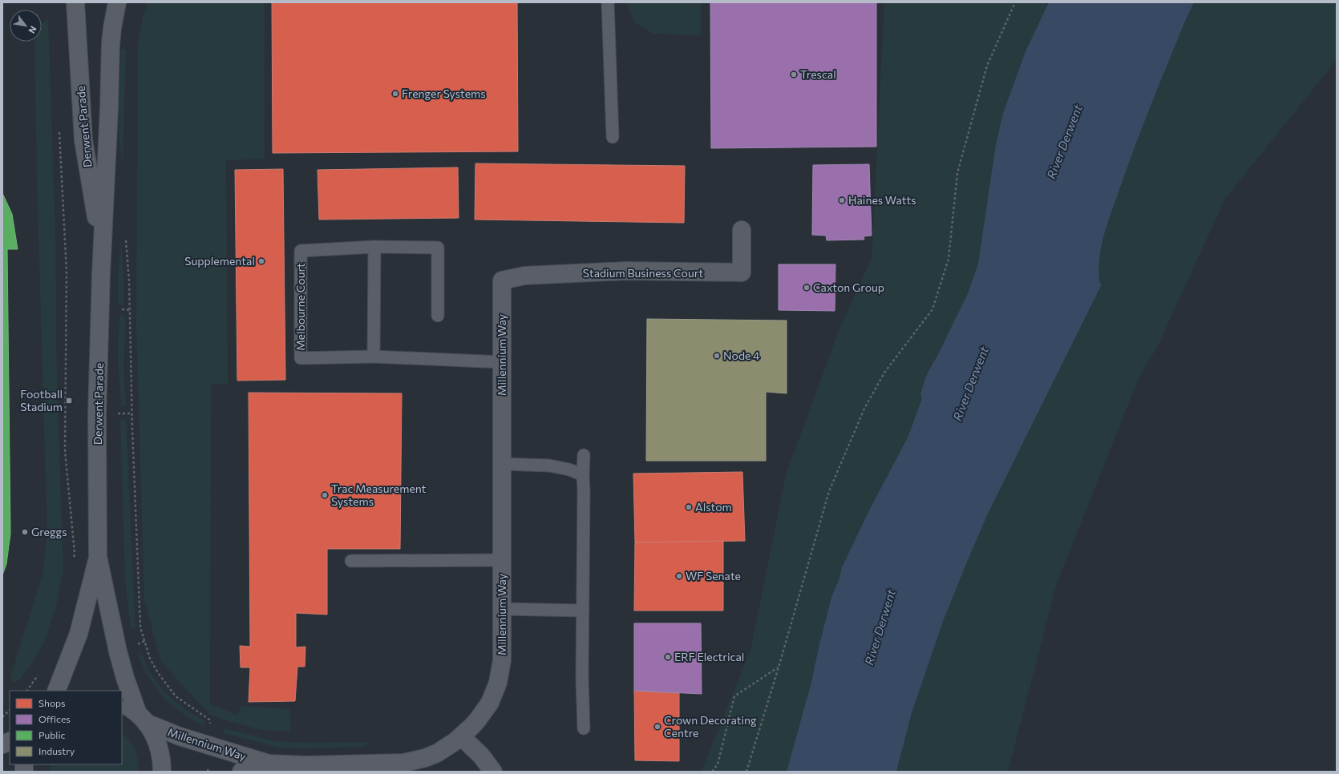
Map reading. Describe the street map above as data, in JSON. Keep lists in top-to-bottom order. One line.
{"streets":{"street":["Derwent Parade","Stadium Business Court","Millennium Way"],"lane":["Melbourne Court"]},"crossings":[["Derwent Parade","Millennium Way"],["Stadium Business Court","Millennium Way"],["Melbourne Court","Millennium Way"]],"water":["River Derwent"],"places":{"other":["Trescal","Frenger Systems","Haines Watts","Supplemental","Caxton Group","Node 4","Trac Measurement Systems","Alstom","Greggs","WF Senate","ERF Electrical","Crown Decorating Centre"],"transit":["Football Stadium"]},"legend":["Shops","Offices","Public","Industry"],"north":"bottom right"}
